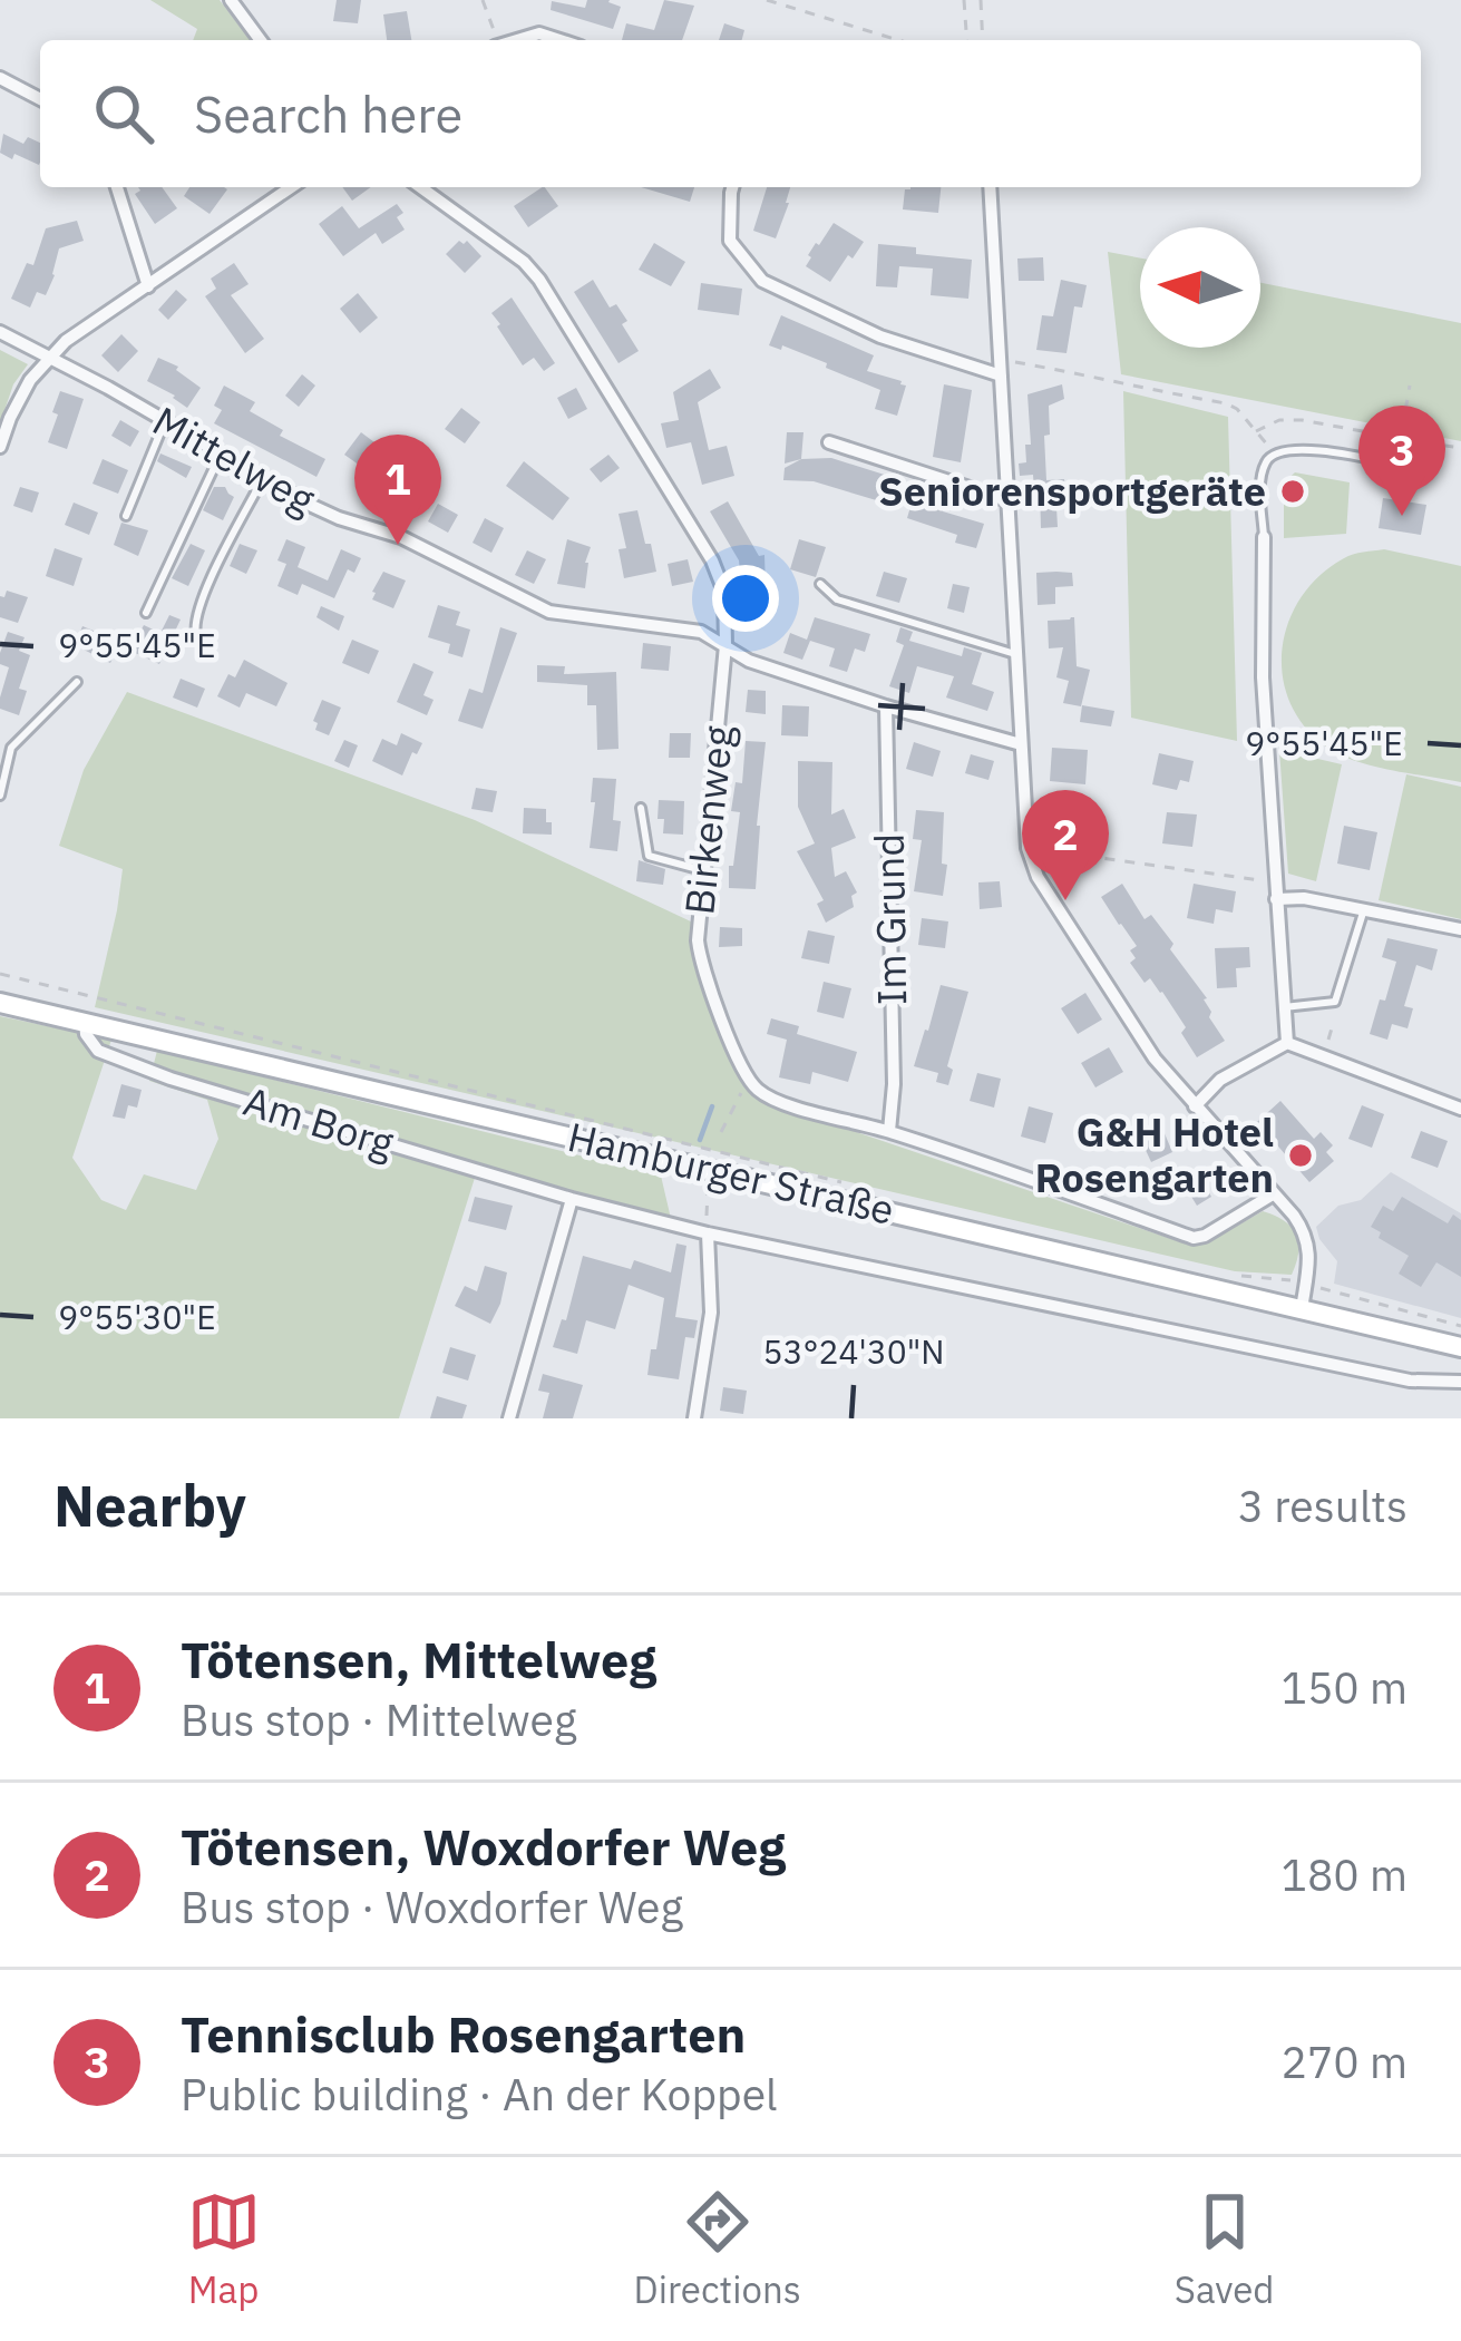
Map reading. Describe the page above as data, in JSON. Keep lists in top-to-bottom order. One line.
{"streets":{"main road":["Hamburger Straße"],"street":["Mittelweg","Birkenweg","Im Grund","Am Borg"]},"crossings":[["Mittelweg","Birkenweg"],["Mittelweg","Im Grund"],["Am Borg","Hamburger Straße"]],"places":["Seniorensportgeräte","G&H Hotel Rosengarten"],"north":"left","page":{"search":"Search here","pins":["3","1","2"],"heading":["Nearby","3 results"],"list":[{"mark":"1","name":"Tötensen, Mittelweg","note":"Bus stop · Mittelweg","value":"150 m"},{"mark":"2","name":"Tötensen, Woxdorfer Weg","note":"Bus stop · Woxdorfer Weg","value":"180 m"},{"mark":"3","name":"Tennisclub Rosengarten","note":"Public building · An der Koppel","value":"270 m"}],"nav":["Map","Directions","Saved"]},"coordinates":["9°55'45\"E","9°55'30\"E","53°24'30\"N"]}
